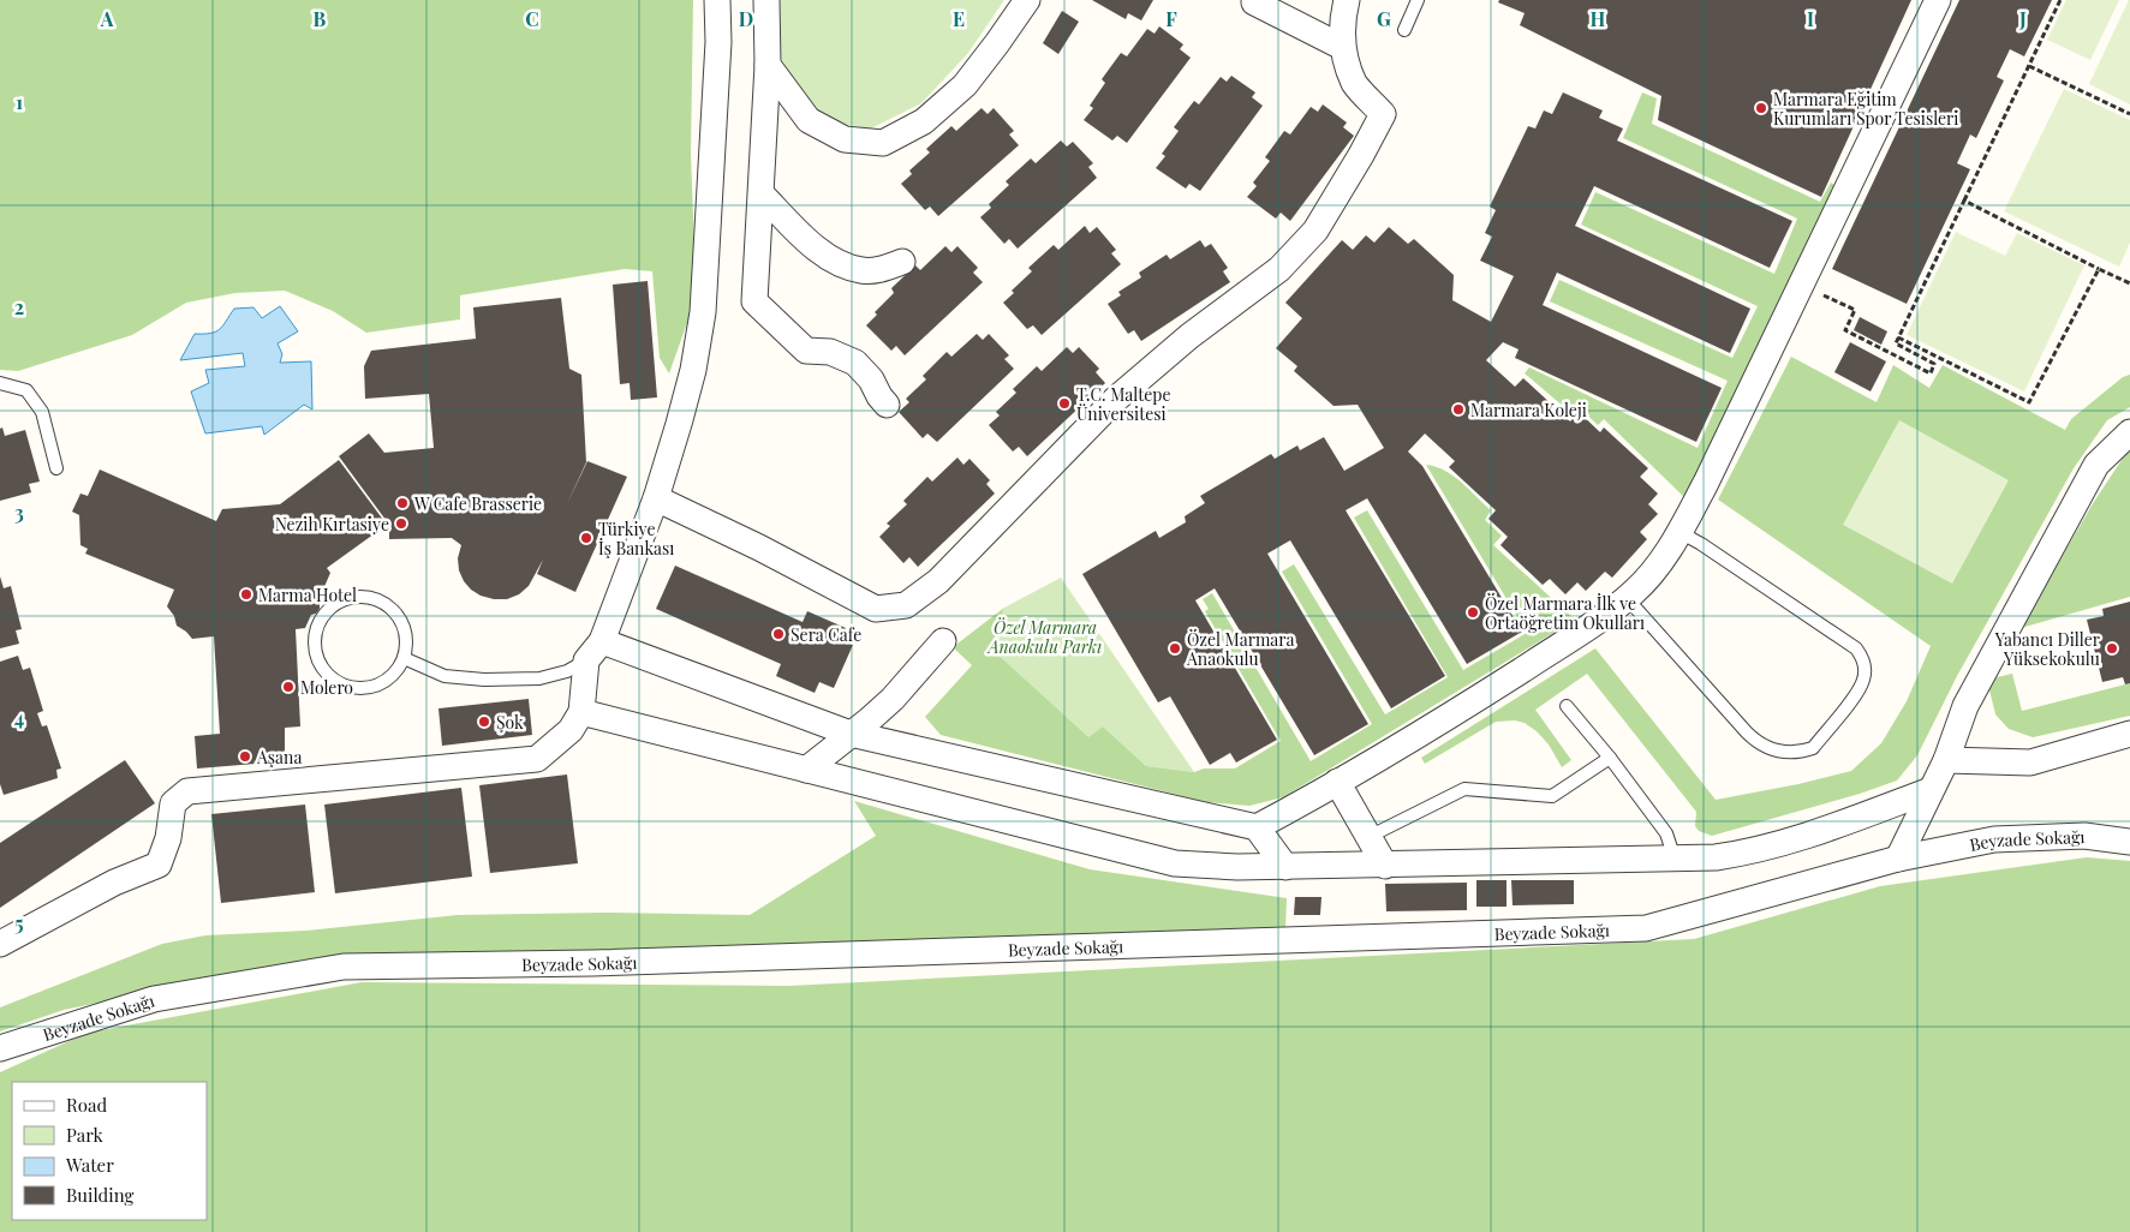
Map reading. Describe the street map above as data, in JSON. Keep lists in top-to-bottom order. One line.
{"streets":{"street":["Beyzade Sokağı"]},"parks":["Özel Marmara Anaokulu Parkı"],"places":["Marmara Eğitim Kurumları Spor Tesisleri","T.C. Maltepe Üniversitesi","Marmara Koleji","W Cafe Brasserie","Nezih Kırtasiye","Türkiye İş Bankası","Marma Hotel","Özel Marmara İlk ve Ortaöğretim Okulları","Sera Cafe","Özel Marmara Anaokulu","Yabancı Diller Yüksekokulu","Molero","Şok","Aşana"],"legend":["Road","Park","Water","Building"],"grid":{"columns":["A","B","C","D","E","F","G","H","I","J"],"rows":["1","2","3","4","5"]}}
